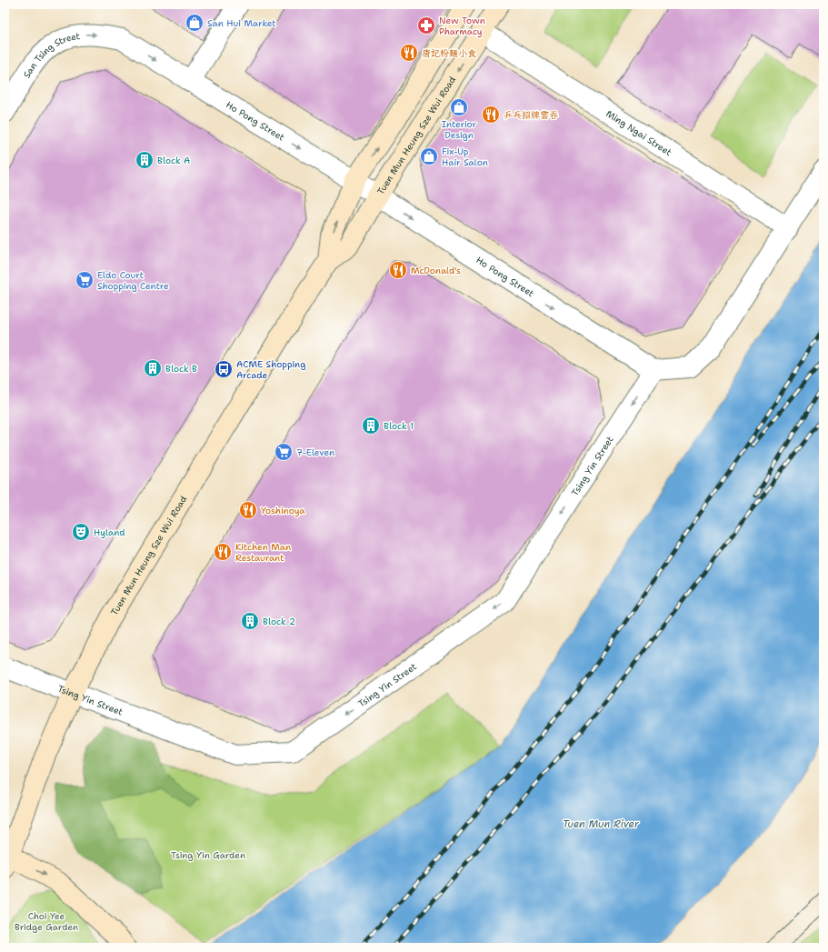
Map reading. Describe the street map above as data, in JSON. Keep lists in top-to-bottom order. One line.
{"streets":{"street":["San Tsing Street","Ho Pong Street","Ming Ngai Street","Tuen Mun Heung Sze Wui Road","Tsing Yin Street"]},"crossings":[["San Tsing Street","Ho Pong Street"],["Ho Pong Street","Tuen Mun Heung Sze Wui Road"],["Ho Pong Street","Tsing Yin Street"],["Tuen Mun Heung Sze Wui Road","Tsing Yin Street"]],"one_way":["San Tsing Street","Ho Pong Street","Tsing Yin Street"],"water":["Tuen Mun River"],"parks":["Tsing Yin Garden","Choi Yee Bridge Garden"],"places":{"shop":["San Hui Market","Interior Design","Fix-Up Hair Salon"],"pharmacy":["New Town Pharmacy"],"restaurant":["唐記粉麵小食","乒乓招牌雲吞","McDonald's","Yoshinoya","Kitchen Man Restaurant"],"building":["Block A","Block B","Block 1","Block 2"],"supermarket":["Eldo Court Shopping Centre","7-Eleven"],"bus stop":["ACME Shopping Arcade"],"theatre":["Hyland"]}}
